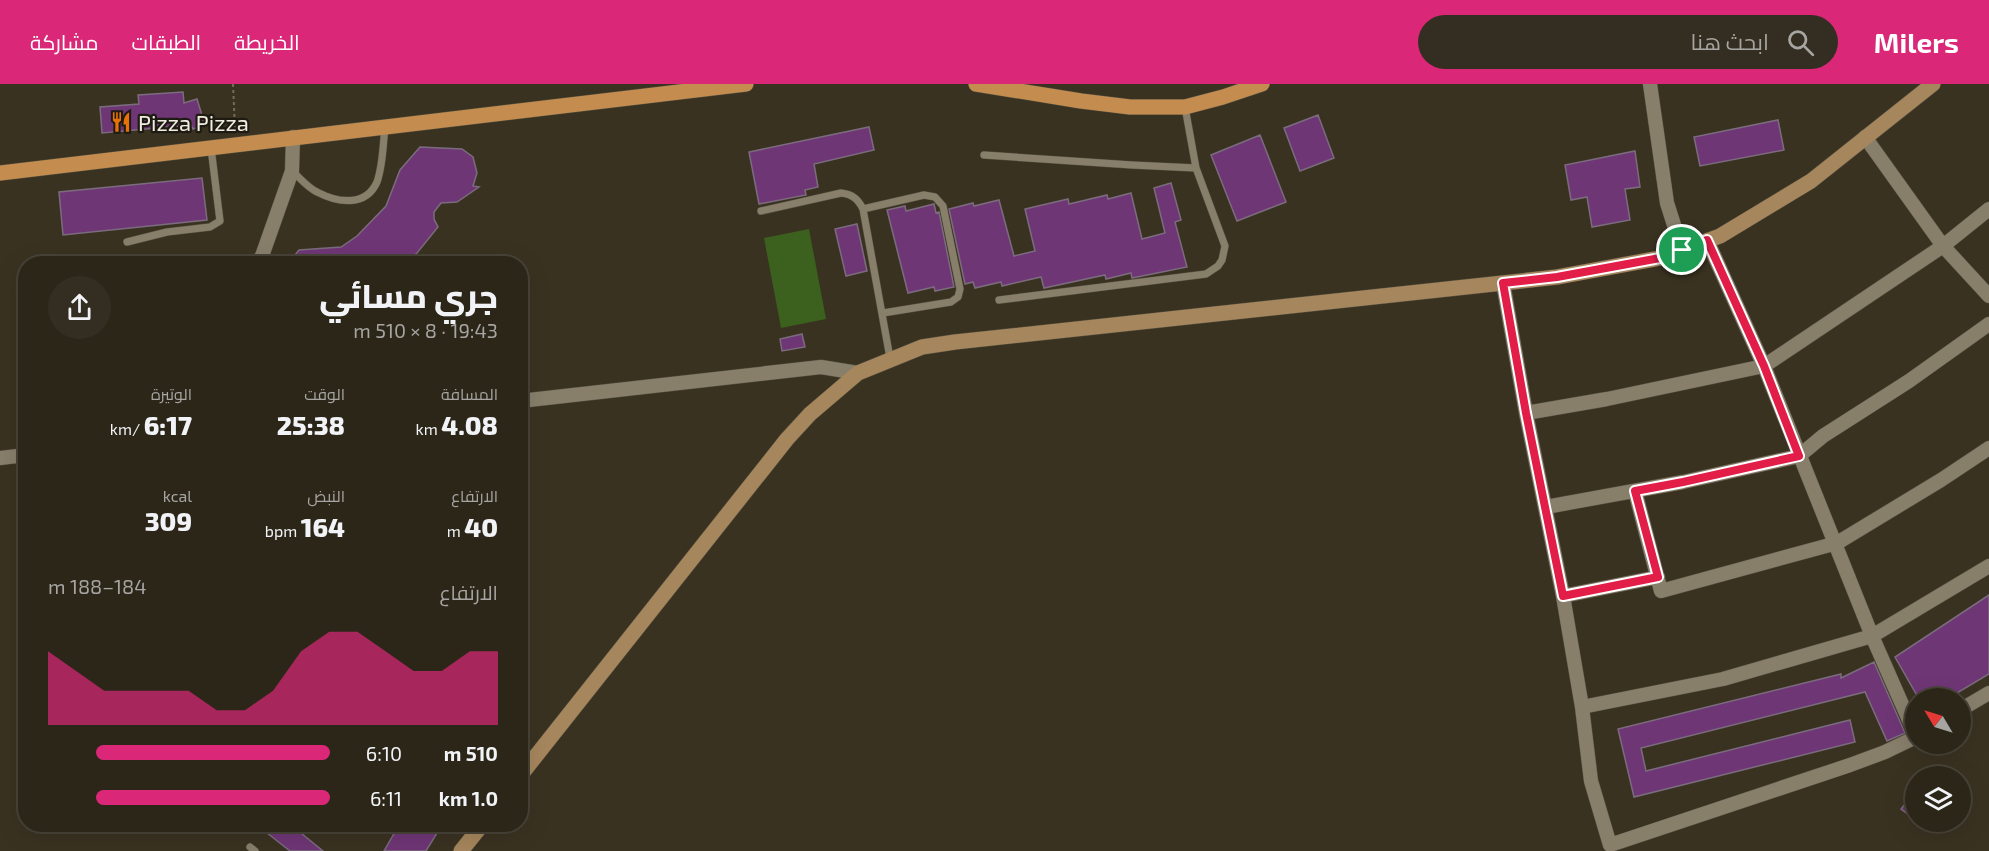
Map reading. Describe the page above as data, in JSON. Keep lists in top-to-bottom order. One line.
{"places":{"restaurant":["Pizza Pizza"]},"north":"top left","page":{"header":"Milers","search":"ابحث هنا","nav":["الخريطة","الطبقات","مشاركة"],"heading":["جري مسائي","19:43 · 8 × 510 m"],"stats":[["المسافة","4.08 km"],["الوقت","25:38"],["الوتيرة","6:17 /km"],["الارتفاع","40 m"],["النبض","164 bpm"],["kcal","309"]],"chart":["الارتفاع","184–188 m"],"list":[{"name":"510 m","note":"6:10"},{"name":"1.0 km","note":"6:11"}]}}
